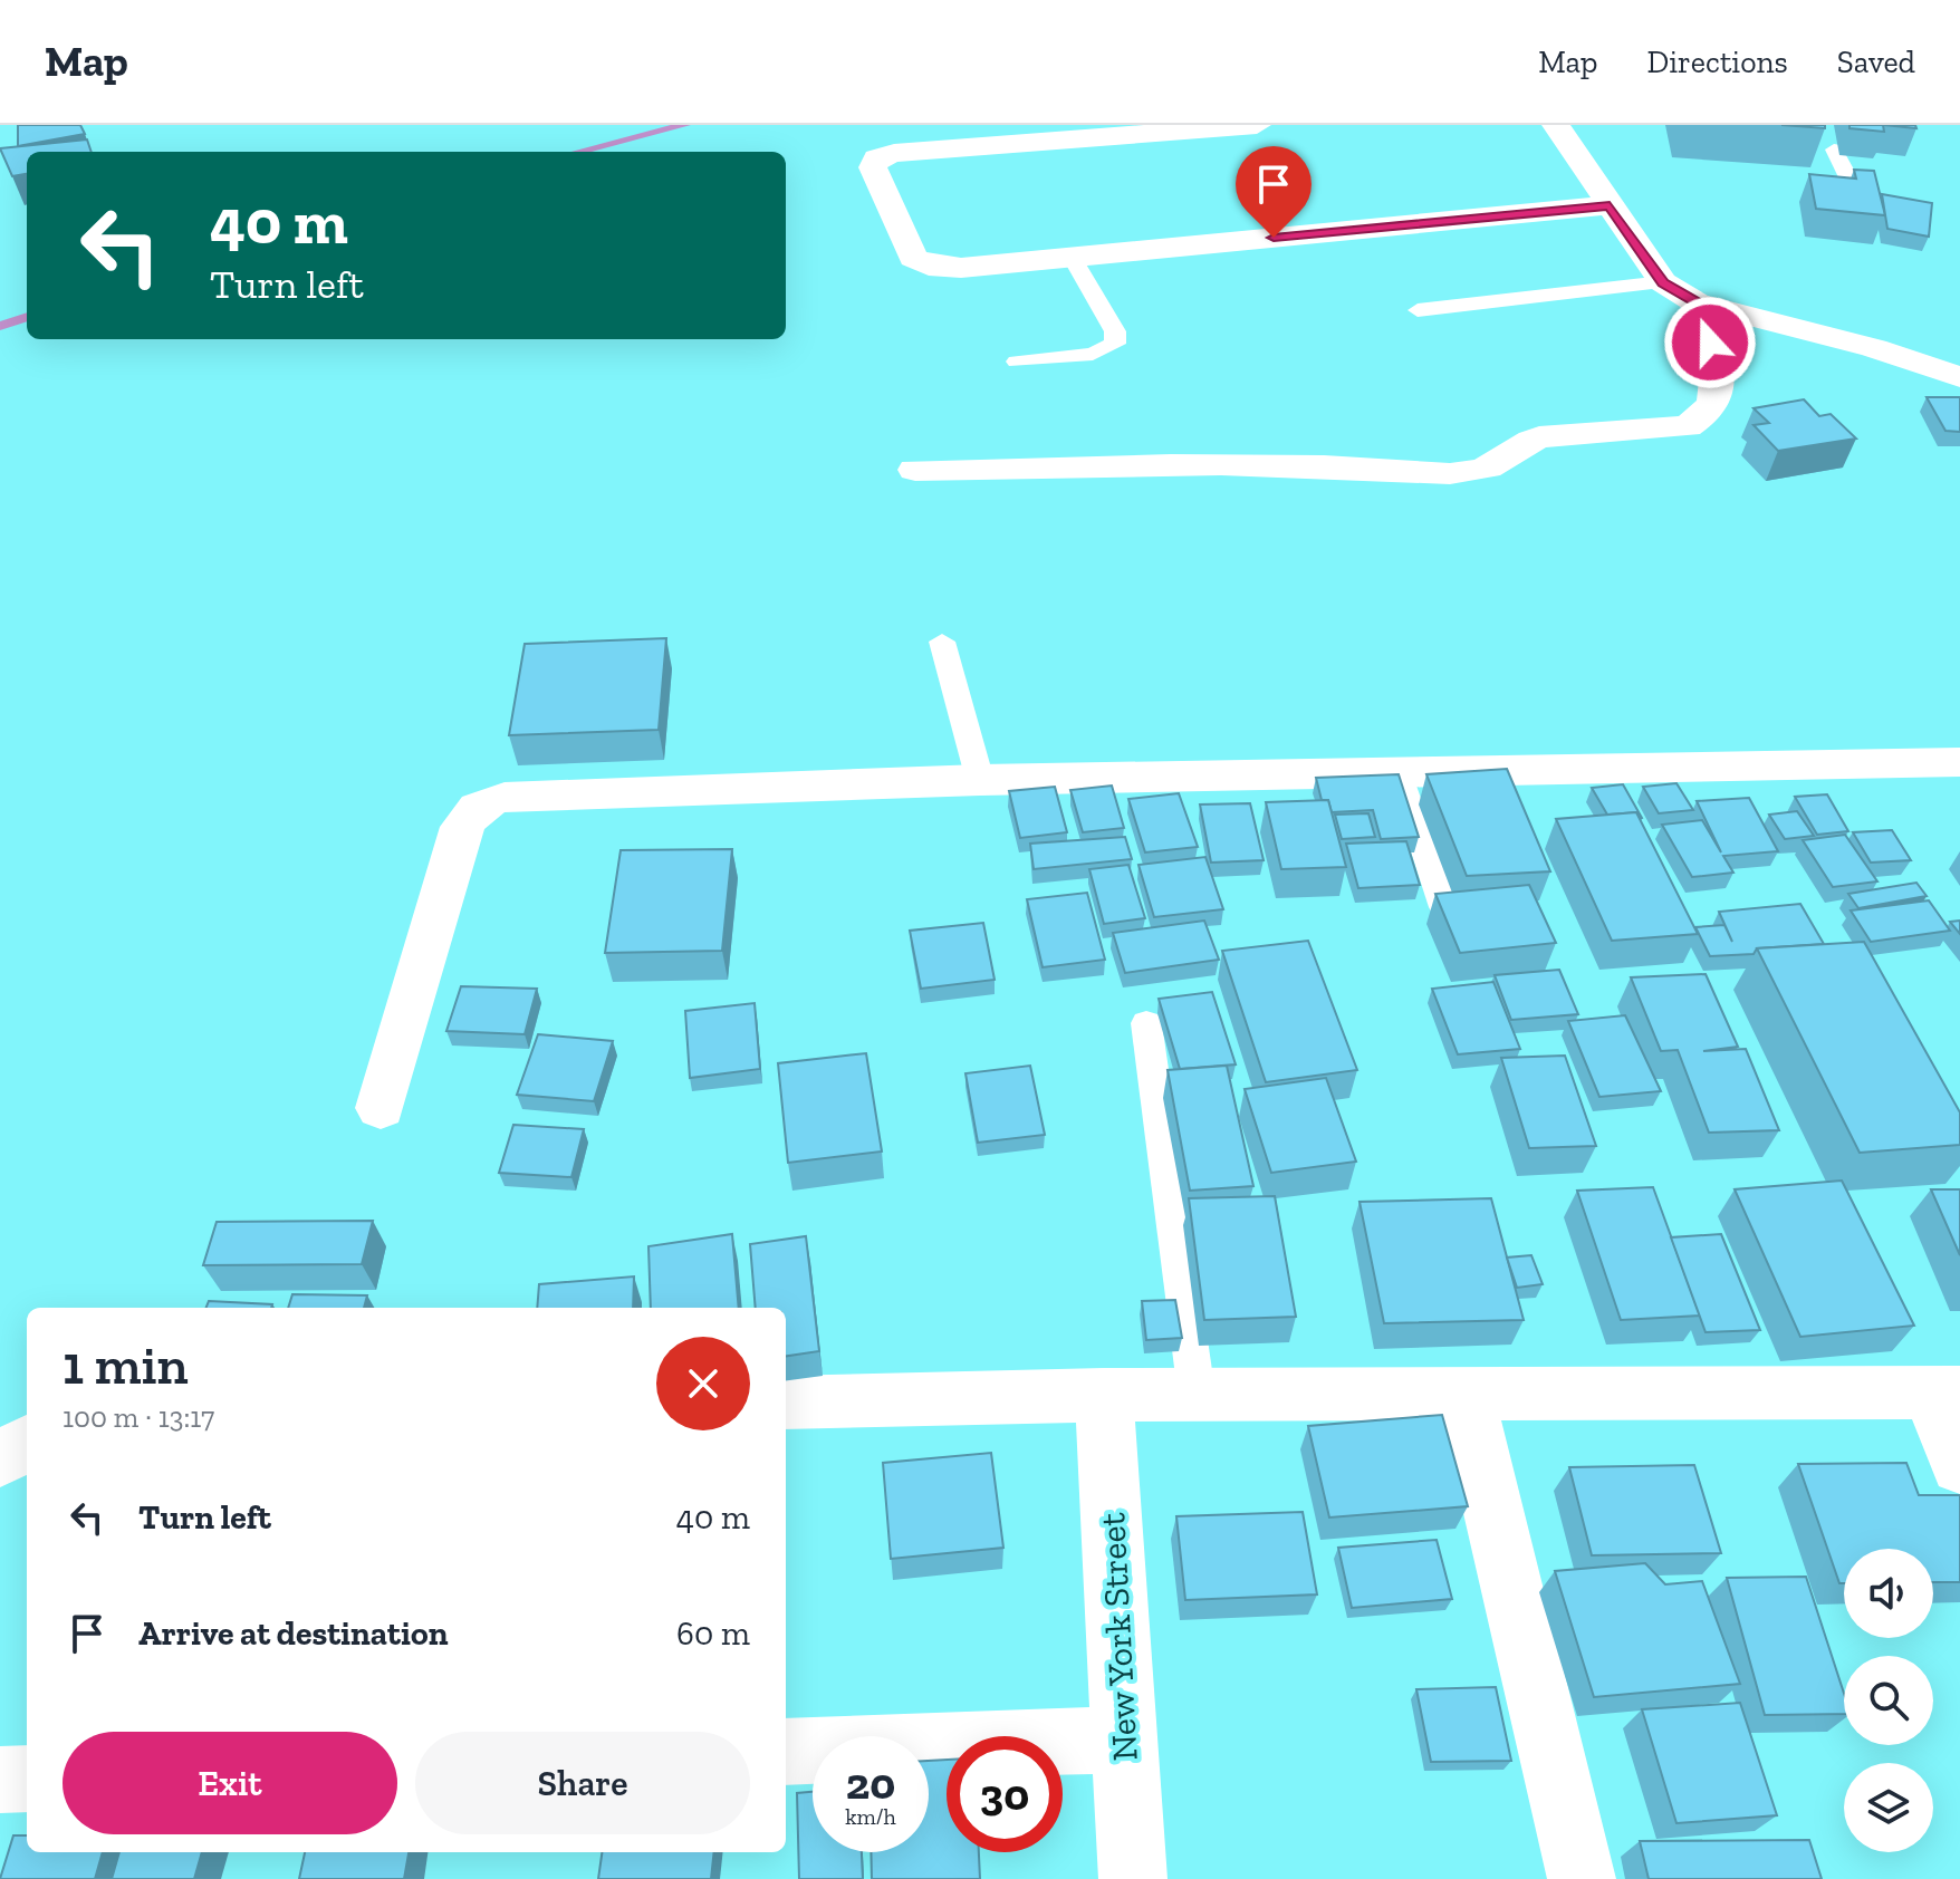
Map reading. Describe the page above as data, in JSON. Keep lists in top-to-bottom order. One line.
{"streets":{"street":["New York Street"]},"page":{"header":"Map","nav":["Map","Directions","Saved"],"turn":["40 m","Turn left"],"heading":["1 min","100 m · 13:17"],"list":[{"name":"Turn left","value":"40 m"},{"name":"Arrive at destination","value":"60 m"}],"buttons":["Exit","Share"],"speed":"20 km/h","limit":"30"}}
